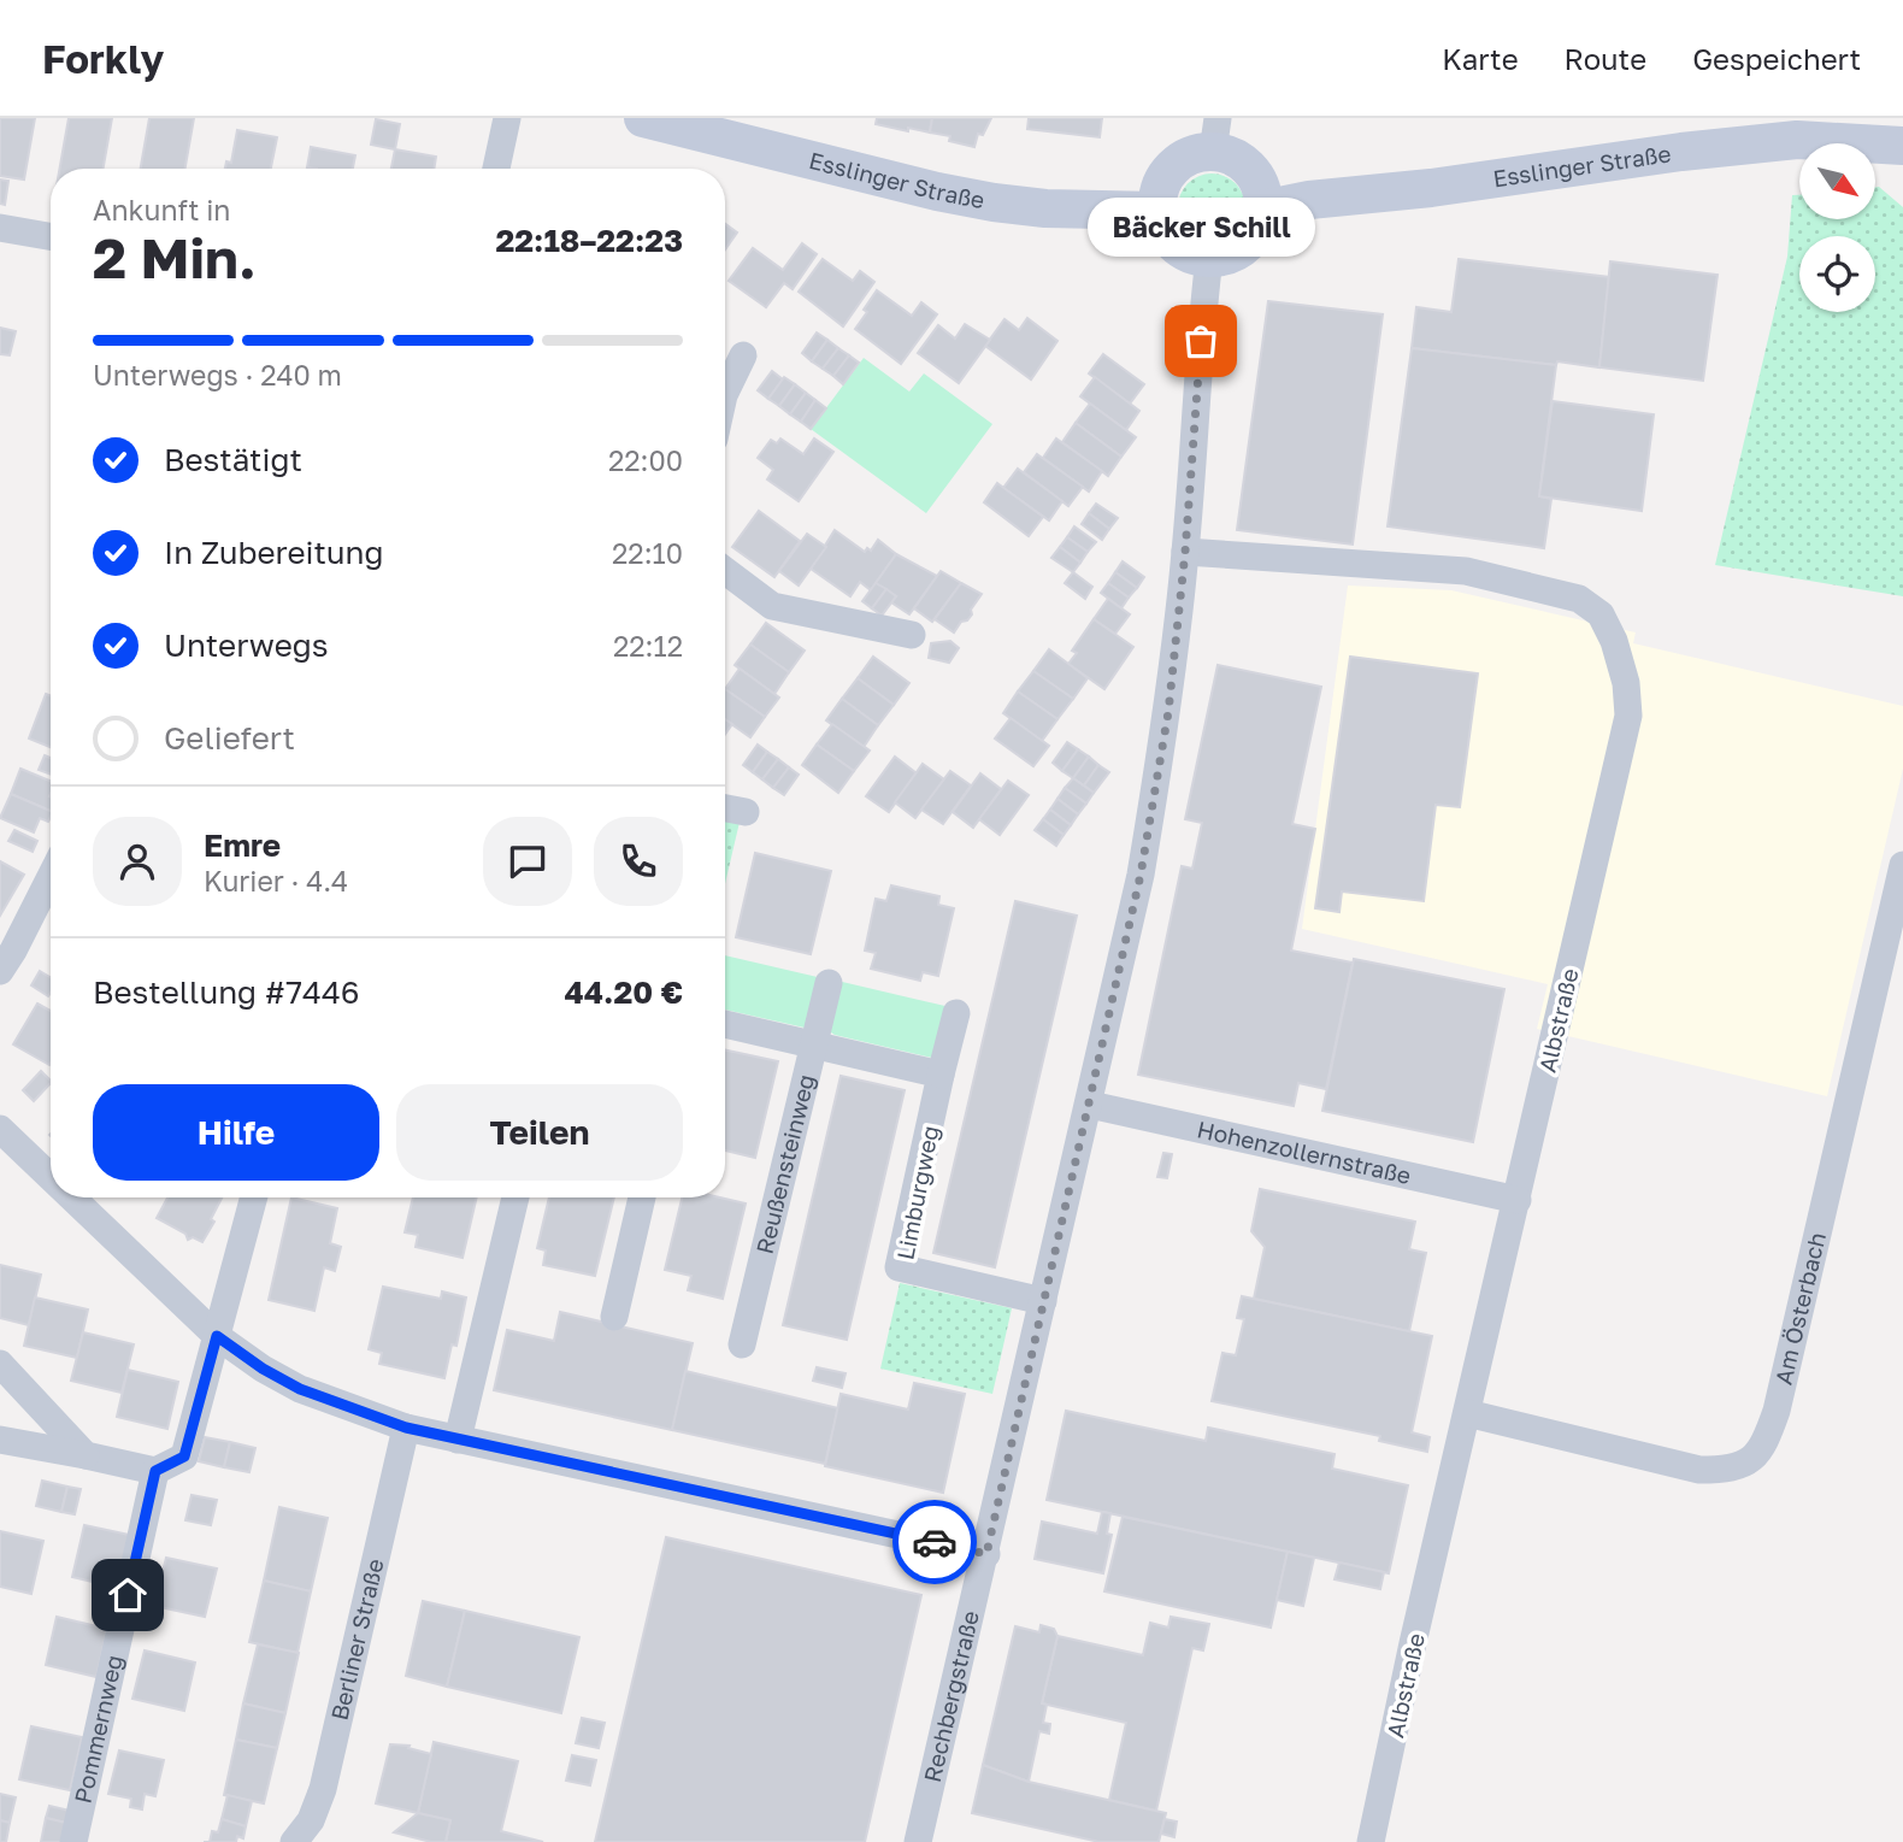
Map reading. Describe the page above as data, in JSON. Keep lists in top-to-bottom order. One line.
{"streets":{"main road":["Esslinger Straße"],"street":["Albstraße","Hohenzollernstraße","Reußensteinweg","Limburgweg","Am Österbach","Berliner Straße","Rechbergstraße","Pommernweg"]},"crossings":[["Esslinger Straße","Rechbergstraße"],["Albstraße","Hohenzollernstraße"],["Albstraße","Am Österbach"],["Albstraße","Rechbergstraße"],["Hohenzollernstraße","Rechbergstraße"],["Limburgweg","Rechbergstraße"]],"places":["Bäcker Schill"],"north":"bottom right","page":{"header":"Forkly","nav":["Karte","Route","Gespeichert"],"heading":["2 Min.","Ankunft in","22:18–22:23"],"panel":["Emre","Kurier · 4.4","Bestellung #7446","44.20 €"],"bubble":"Bäcker Schill","bar":"Unterwegs · 240 m","list":[["Bestätigt","22:00"],["In Zubereitung","22:10"],["Unterwegs","22:12"],"Geliefert"],"buttons":["Hilfe","Teilen"]}}
